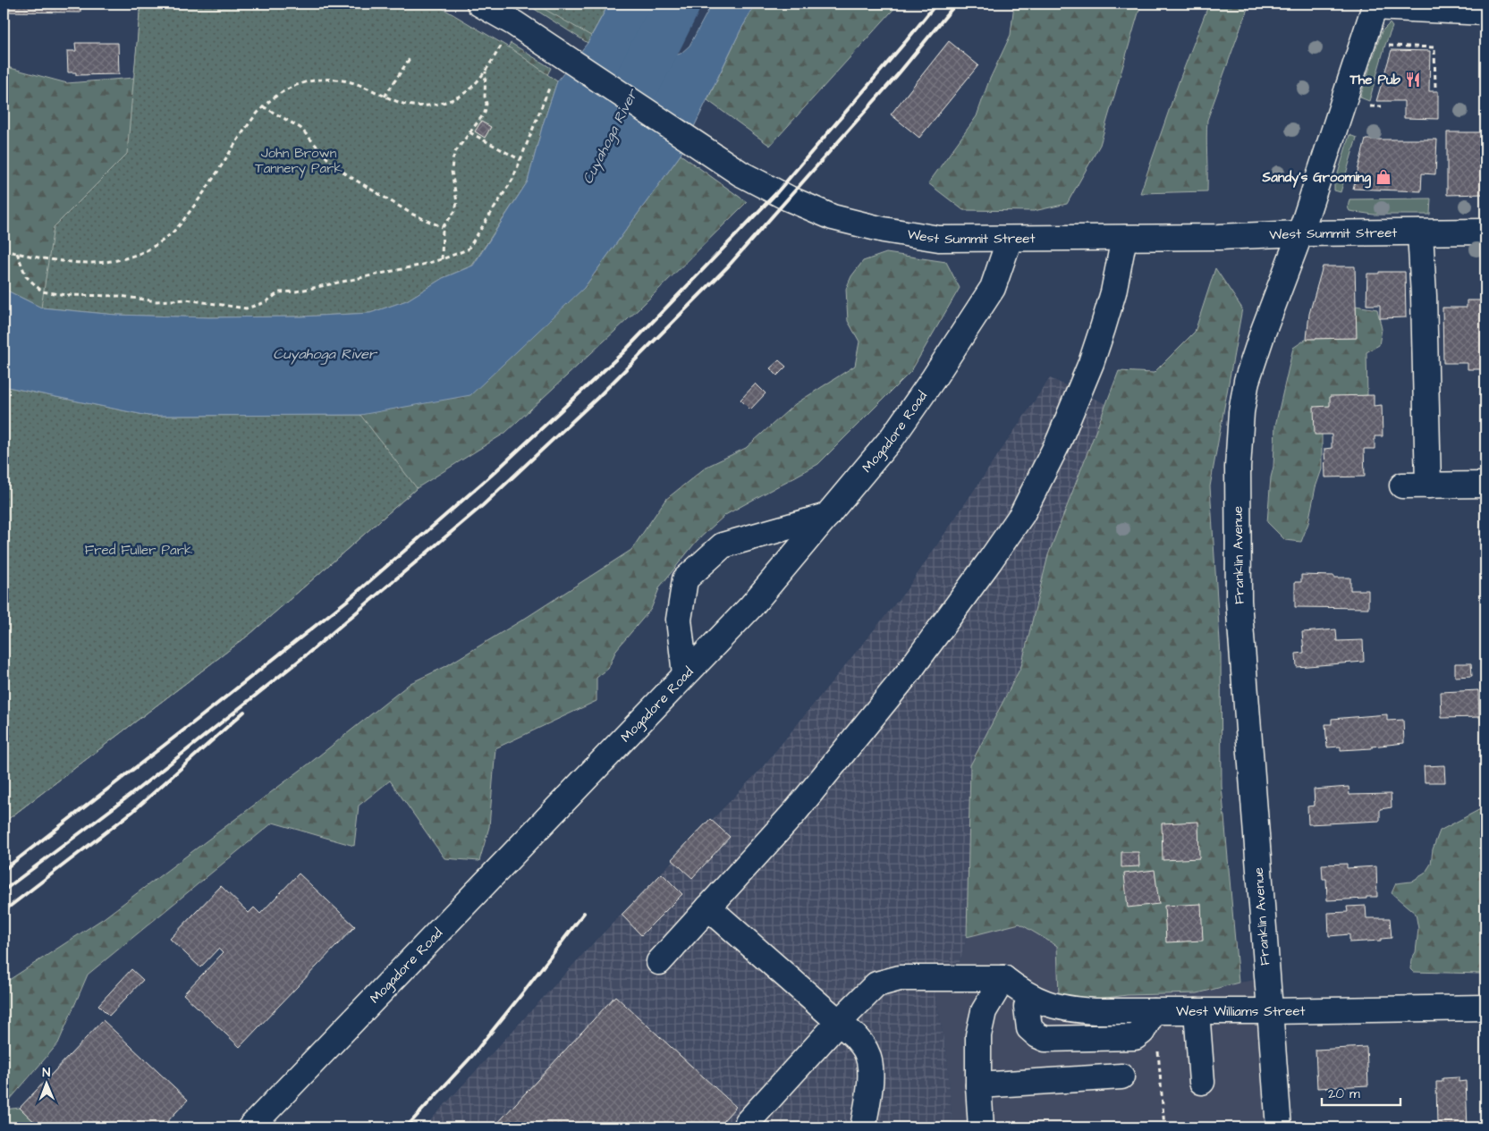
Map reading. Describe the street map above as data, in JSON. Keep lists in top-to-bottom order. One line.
{"streets":{"street":["West Summit Street","Mogadore Road","Franklin Avenue","West Williams Street"]},"crossings":[["West Summit Street","Mogadore Road"],["West Summit Street","Franklin Avenue"],["Franklin Avenue","West Williams Street"]],"water":["Cuyahoga River"],"parks":["John Brown Tannery Park","Fred Fuller Park"],"places":{"restaurant":["The Pub"],"shop":["Sandy's Grooming"]},"scale_bar":"20 m","north":"top"}
